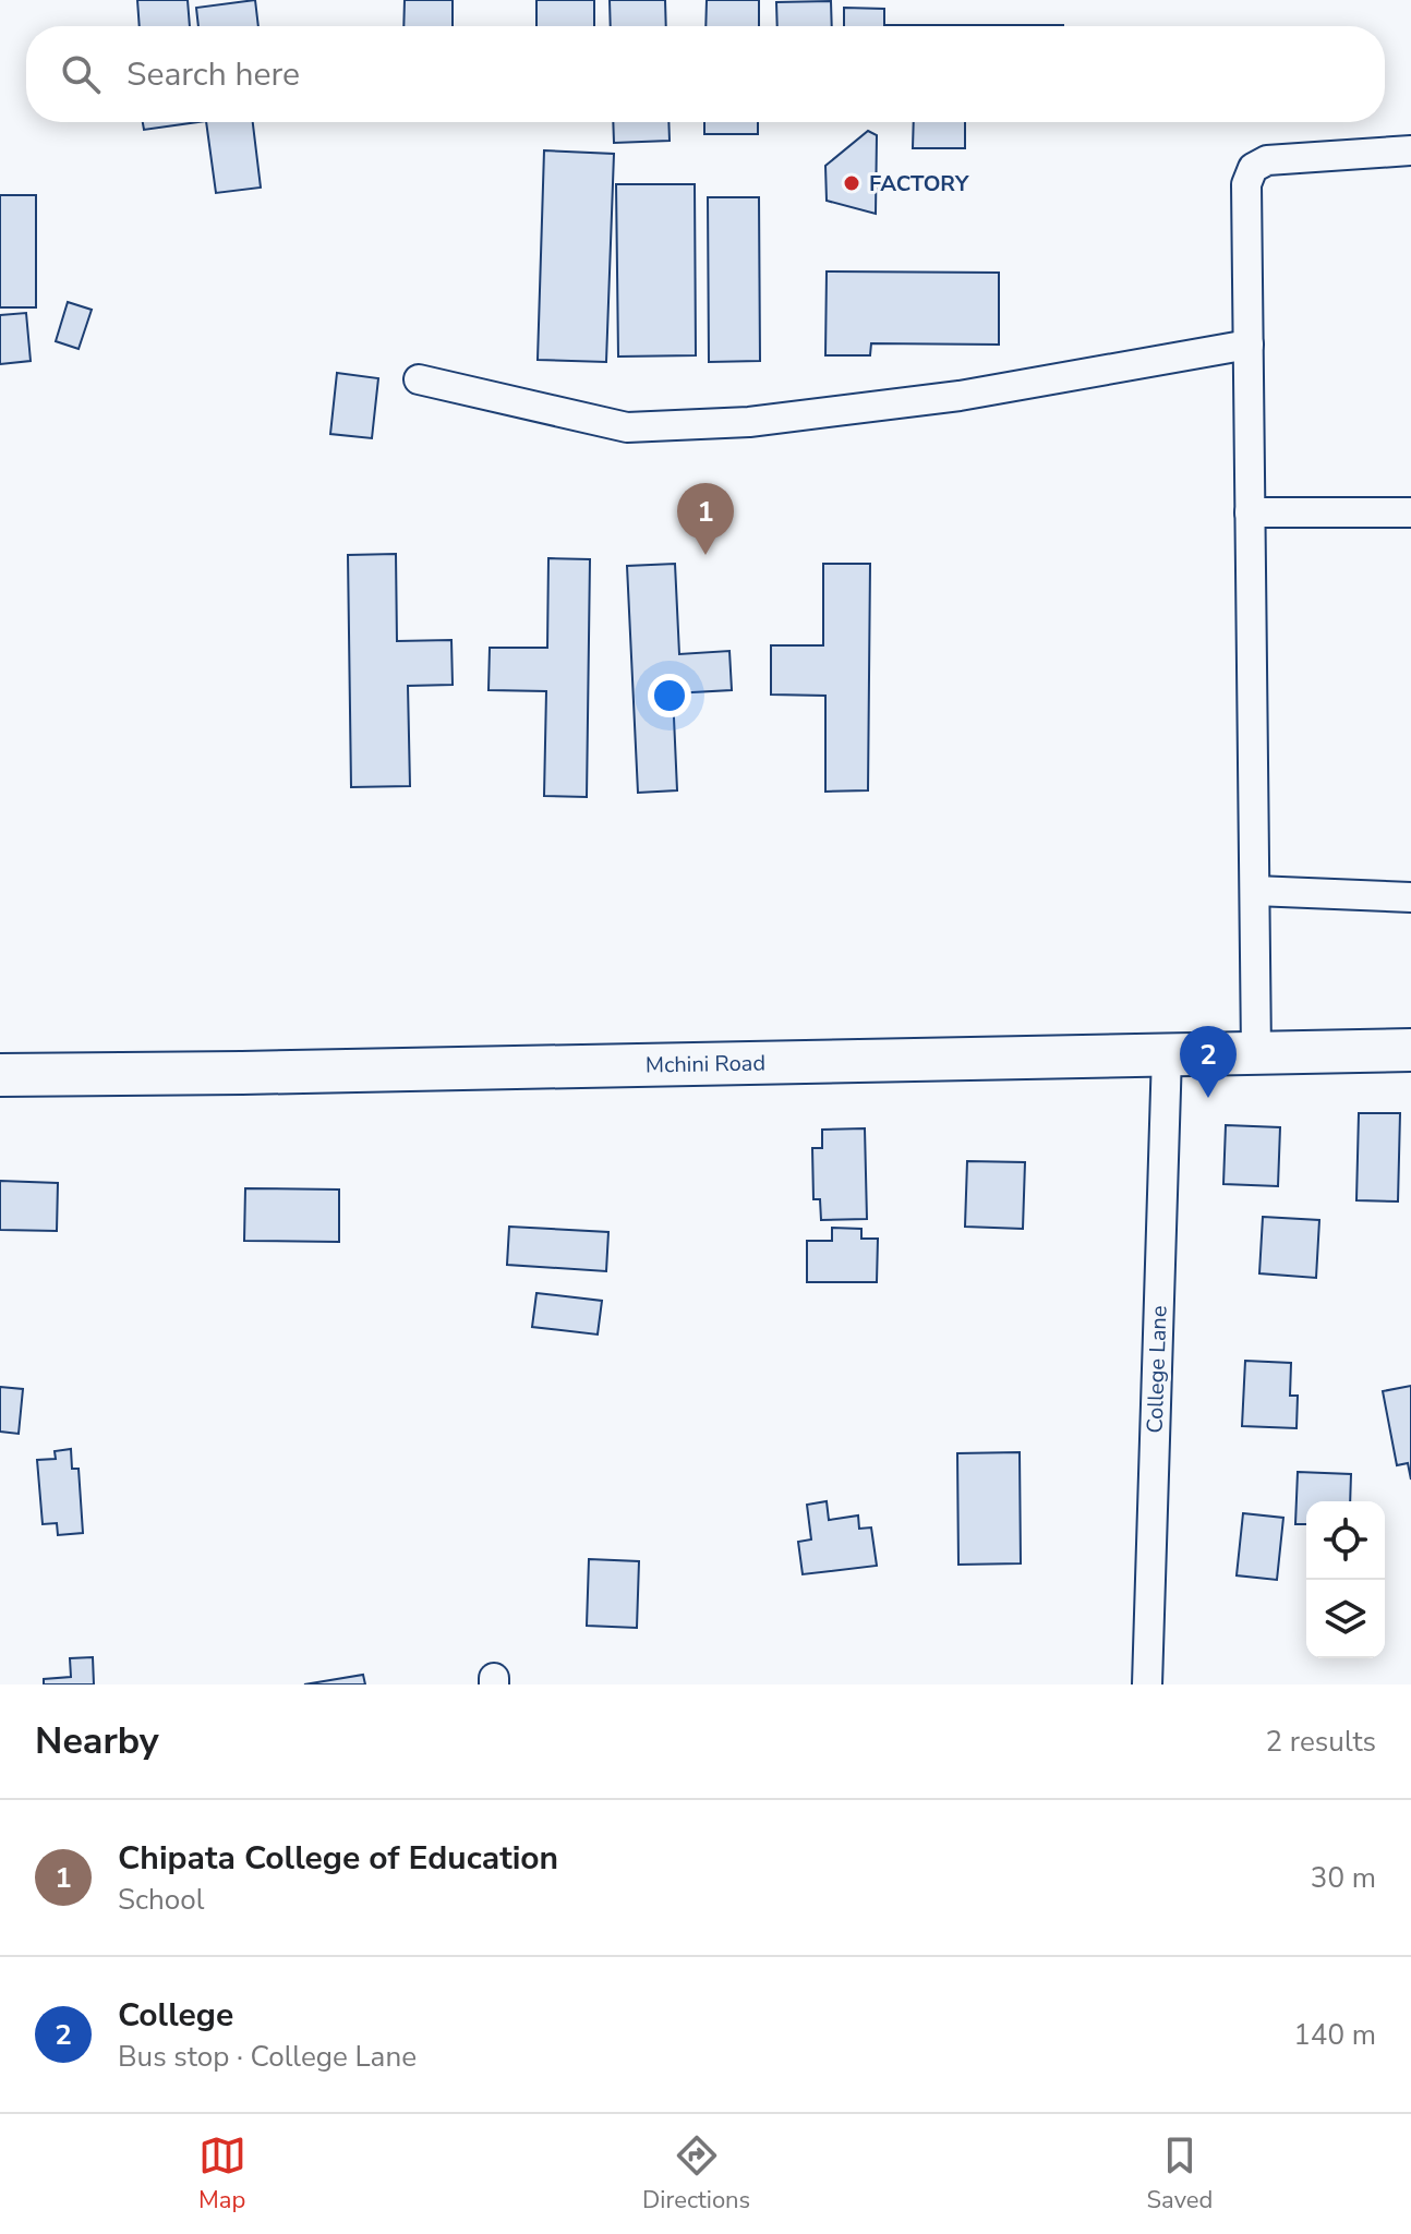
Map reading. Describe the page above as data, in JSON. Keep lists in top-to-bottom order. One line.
{"streets":{"street":["Mchini Road","College Lane"]},"crossings":[["Mchini Road","College Lane"]],"places":["FACTORY"],"page":{"search":"Search here","pins":["1","2"],"heading":["Nearby","2 results"],"list":[{"mark":"1","name":"Chipata College of Education","note":"School","value":"30 m"},{"mark":"2","name":"College","note":"Bus stop · College Lane","value":"140 m"}],"nav":["Map","Directions","Saved"]}}
